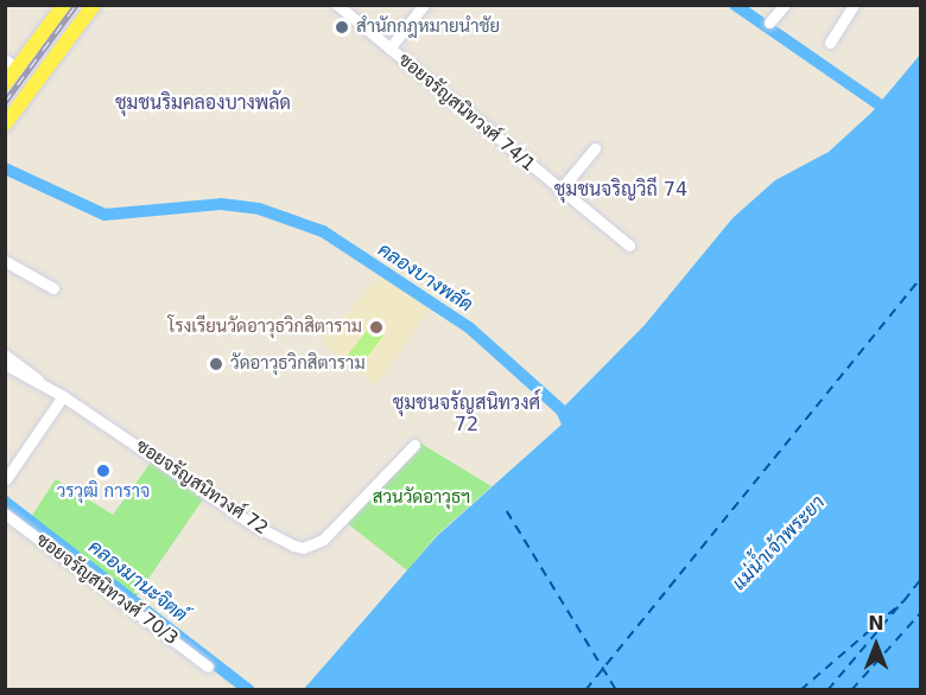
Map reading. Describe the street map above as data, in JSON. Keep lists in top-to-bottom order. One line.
{"streets":{"street":["ซอยจรัญสนิทวงศ์ 74/1","ซอยจรัญสนิทวงศ์ 72","ซอยจรัญสนิทวงศ์ 70/3"]},"districts":["ชุมชนริมคลองบางพลัด","ชุมชนจริญวิถี 74","ชุมชนจรัญสนิทวงศ์ 72"],"water":["คลองบางพลัด","แม่น้ำเจ้าพระยา","คลองมานะจิตต์"],"parks":["สวนวัดอาวุธฯ"],"places":["สำนักกฎหมายนำชัย","โรงเรียนวัดอาวุธวิกสิตาราม","วัดอาวุธวิกสิตาราม","วรวุฒิ การาจ"],"north":"top"}
